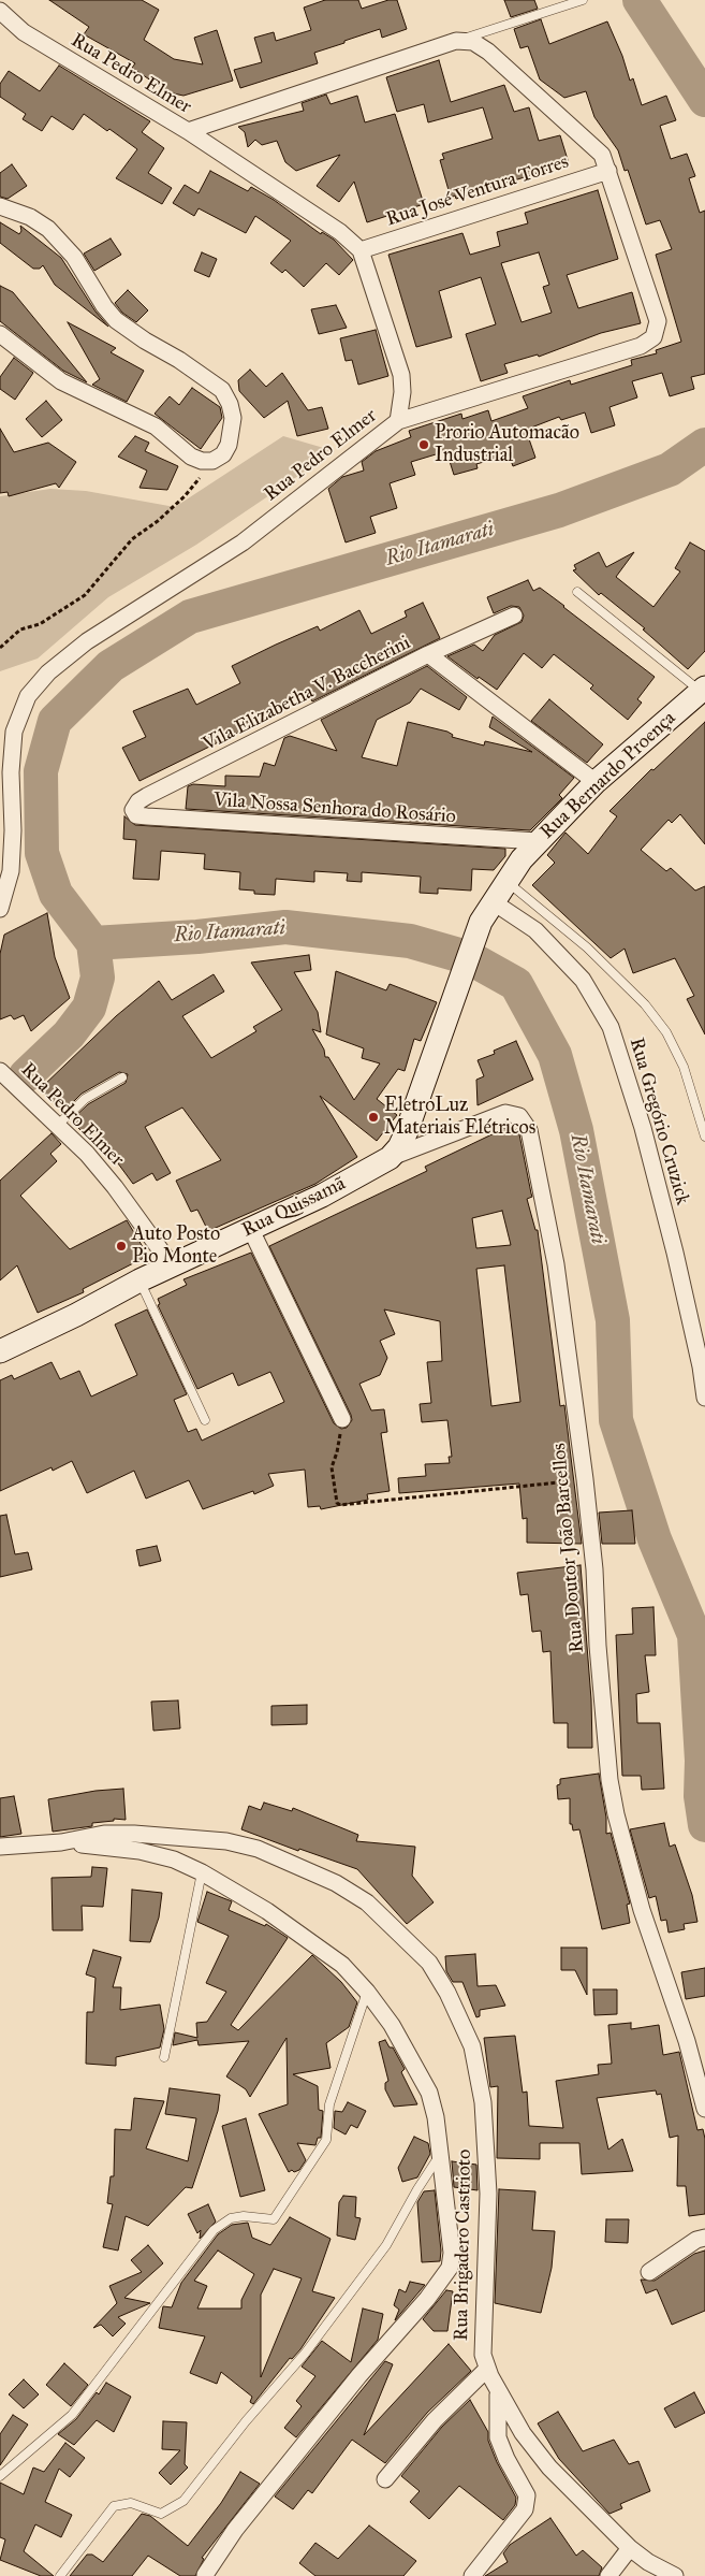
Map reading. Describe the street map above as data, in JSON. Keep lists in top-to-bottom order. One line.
{"streets":{"street":["Rua Pedro Elmer","Rua José Ventura Torres","Vila Elizabetha V. Baccherini","Rua Bernardo Proença","Vila Nossa Senhora do Rosário","Rua Gregório Cruzick","Rua Quissamã","Rua Doutor João Barcellos","Rua Brigadero Castrioto"]},"crossings":[["Rua Pedro Elmer","Rua José Ventura Torres"],["Rua Pedro Elmer","Rua Quissamã"],["Vila Elizabetha V. Baccherini","Rua Bernardo Proença"],["Vila Elizabetha V. Baccherini","Vila Nossa Senhora do Rosário"],["Rua Bernardo Proença","Vila Nossa Senhora do Rosário"],["Rua Bernardo Proença","Rua Gregório Cruzick"],["Rua Bernardo Proença","Rua Quissamã"],["Rua Quissamã","Rua Doutor João Barcellos"]],"water":["Rio Itamarati"],"places":["Prorio Automacão Industrial","EletroLuz Materiais Elétricos","Auto Posto Pio Monte"]}
